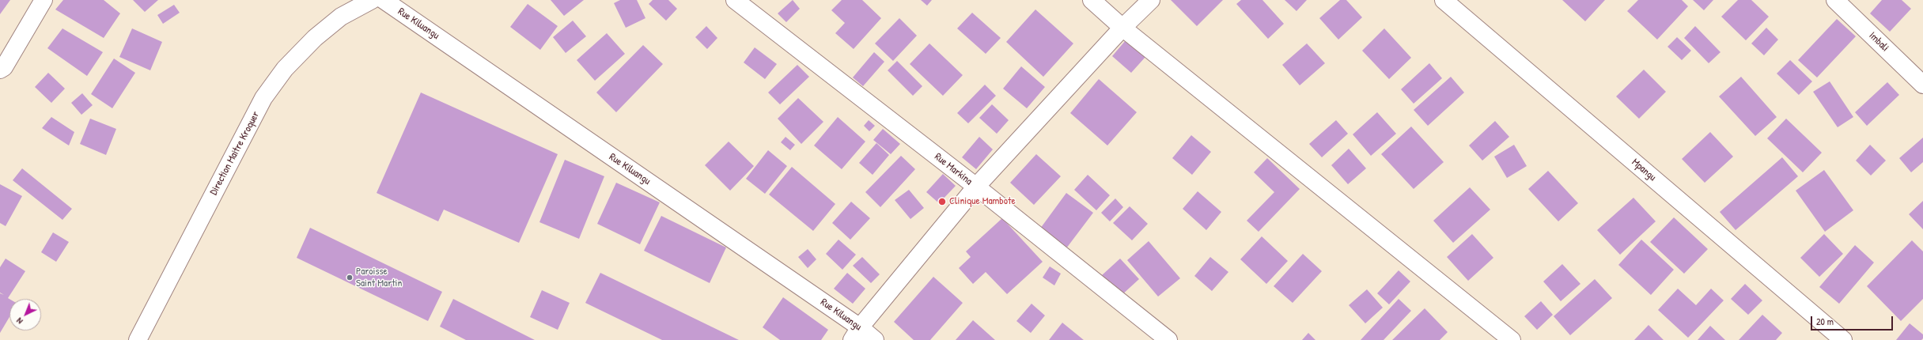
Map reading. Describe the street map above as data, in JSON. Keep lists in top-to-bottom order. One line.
{"streets":{"street":["Rue Kiluangu","Imbali","Direction Maitre Kroquer","Rue Markina","Mpangu"]},"places":["Clinique Mambote","Paroisse Saint Martin"],"scale_bar":"20 m","north":"bottom left"}
